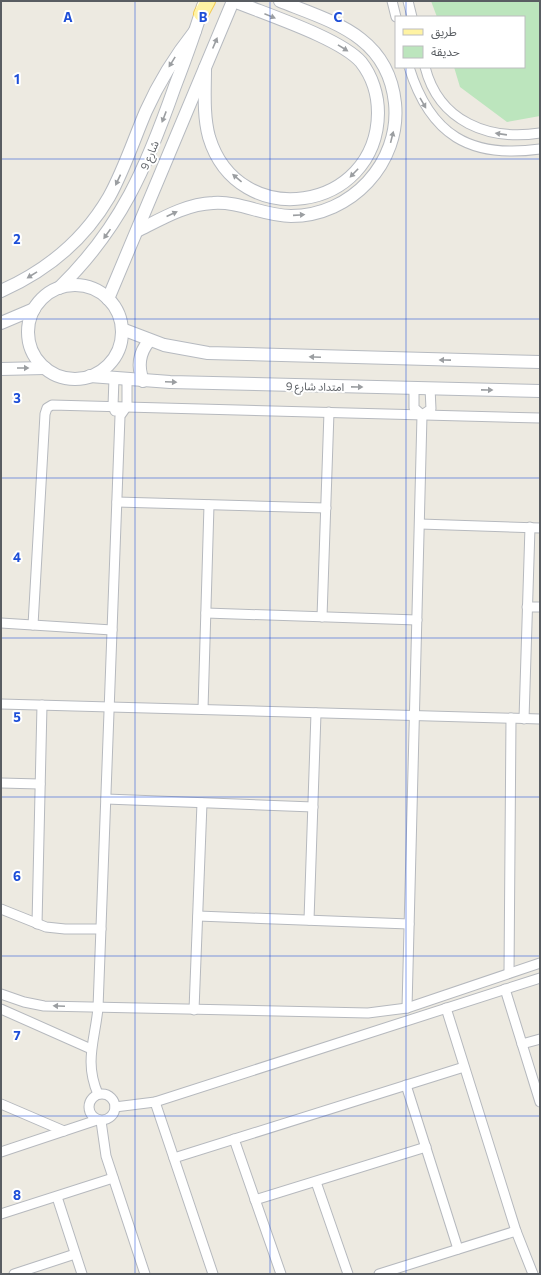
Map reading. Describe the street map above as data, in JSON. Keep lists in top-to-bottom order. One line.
{"streets":{"main road":["شارع 9","امتداد شارع 9"]},"crossings":[["شارع 9","امتداد شارع 9"]],"legend":["طريق","حديقة"],"grid":{"columns":["A","B","C"],"rows":["1","2","3","4","5","6","7","8"]}}
